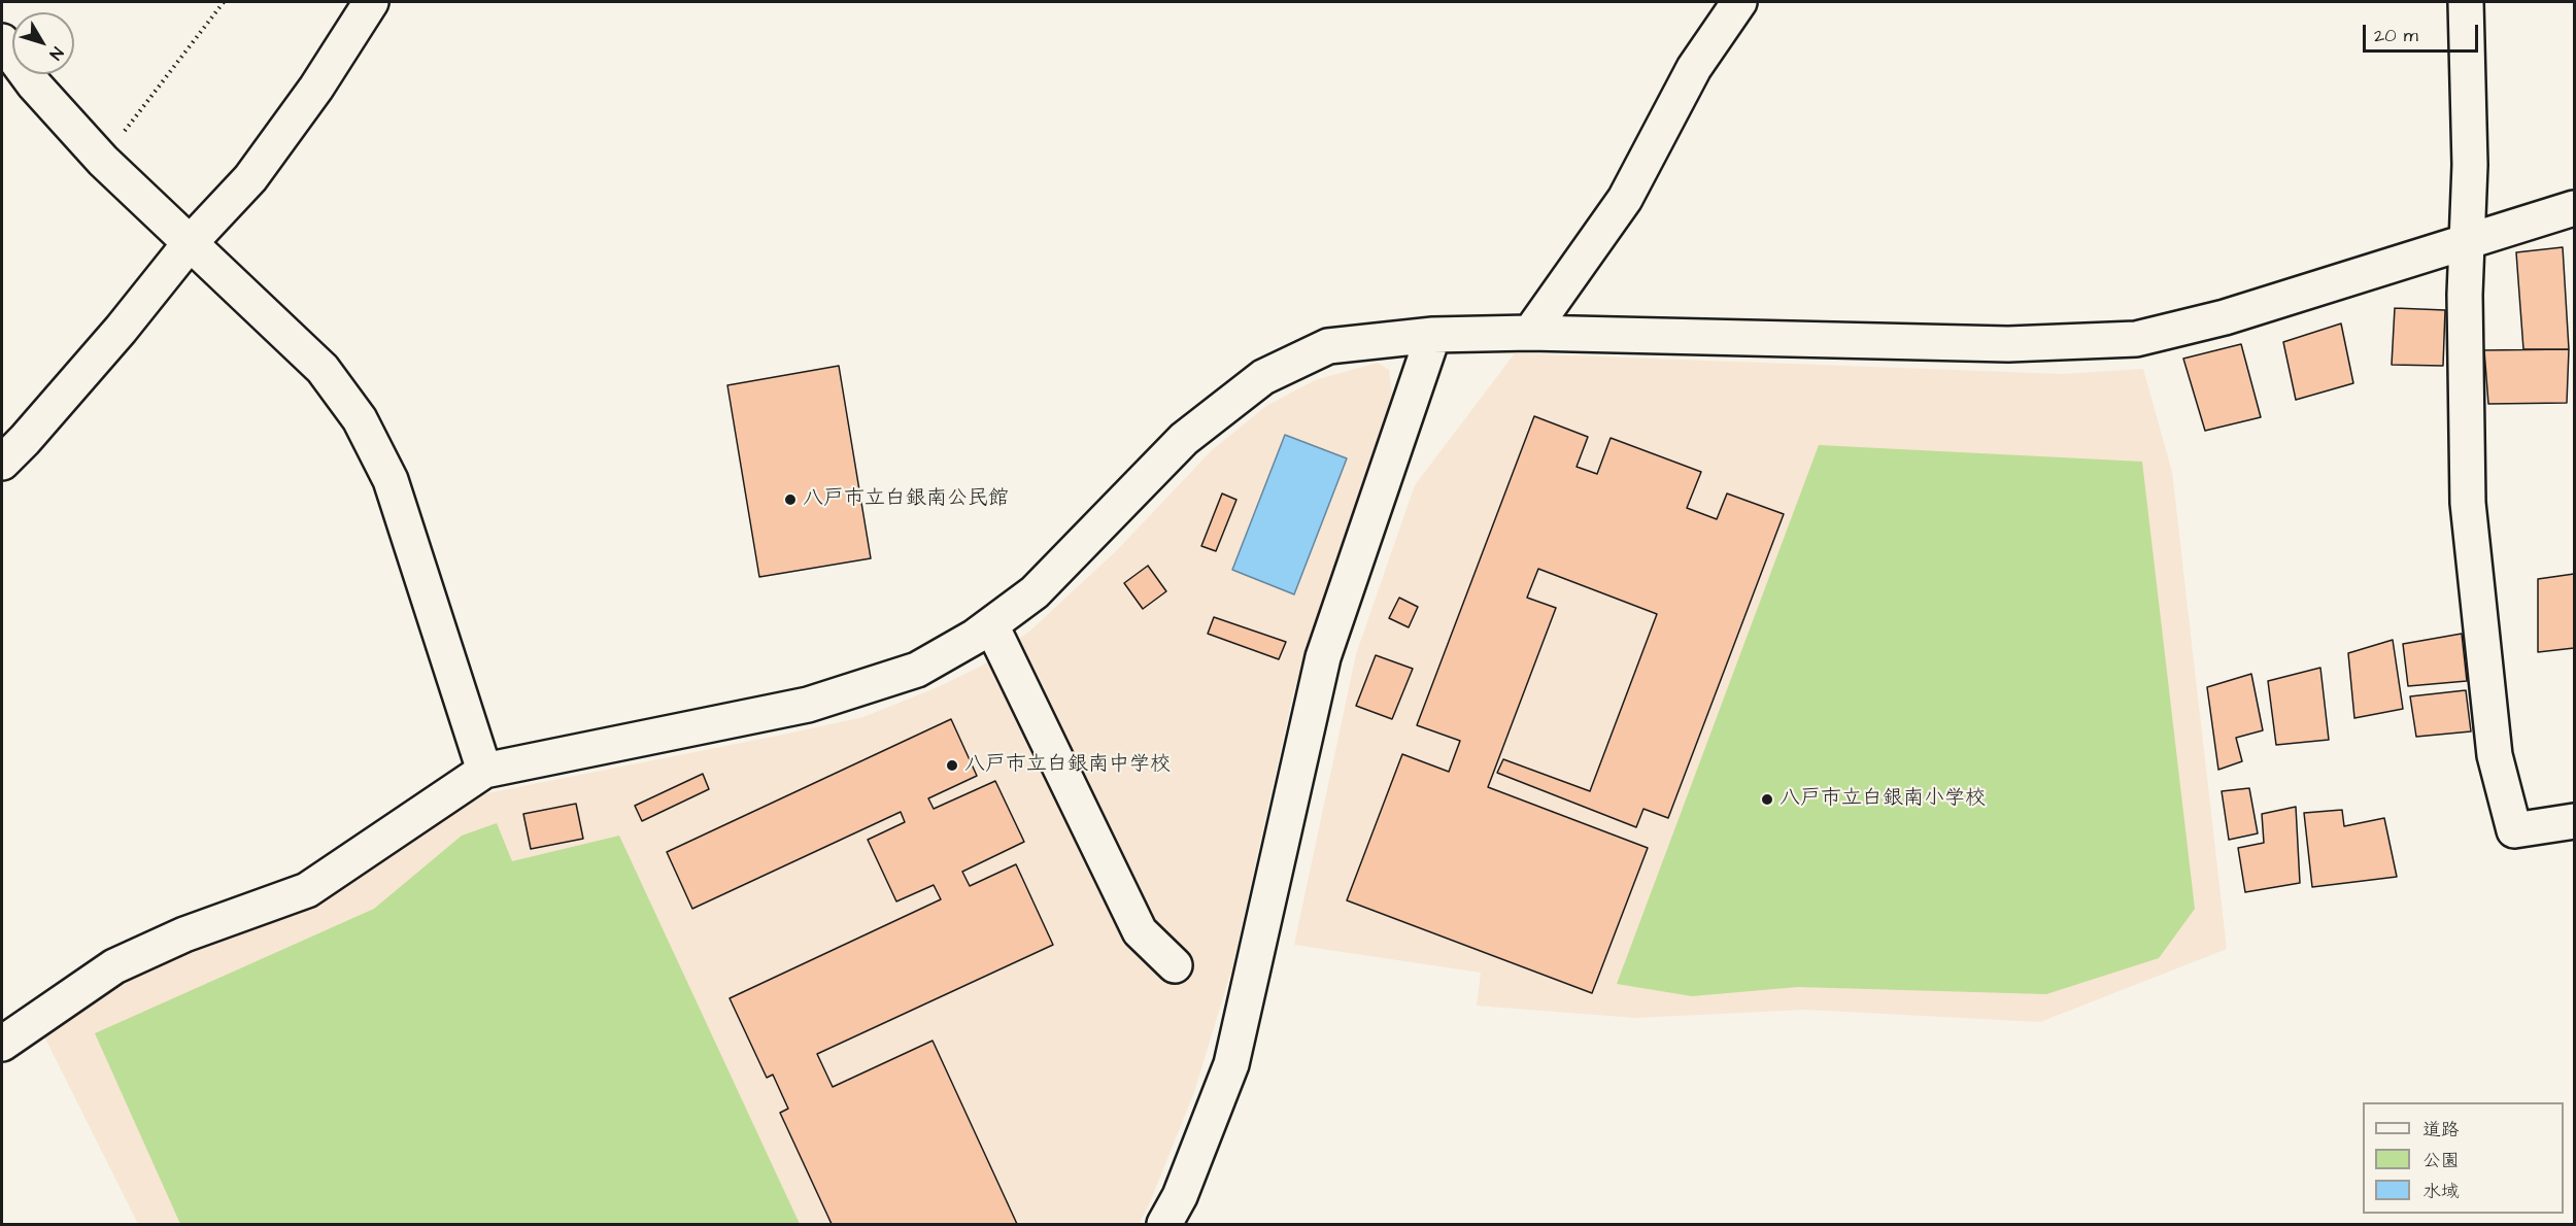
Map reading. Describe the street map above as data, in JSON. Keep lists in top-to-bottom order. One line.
{"places":["八戸市立白銀南公民館","八戸市立白銀南中学校","八戸市立白銀南小学校"],"legend":["道路","公園","水域"],"scale_bar":"20 m","north":"bottom right"}
